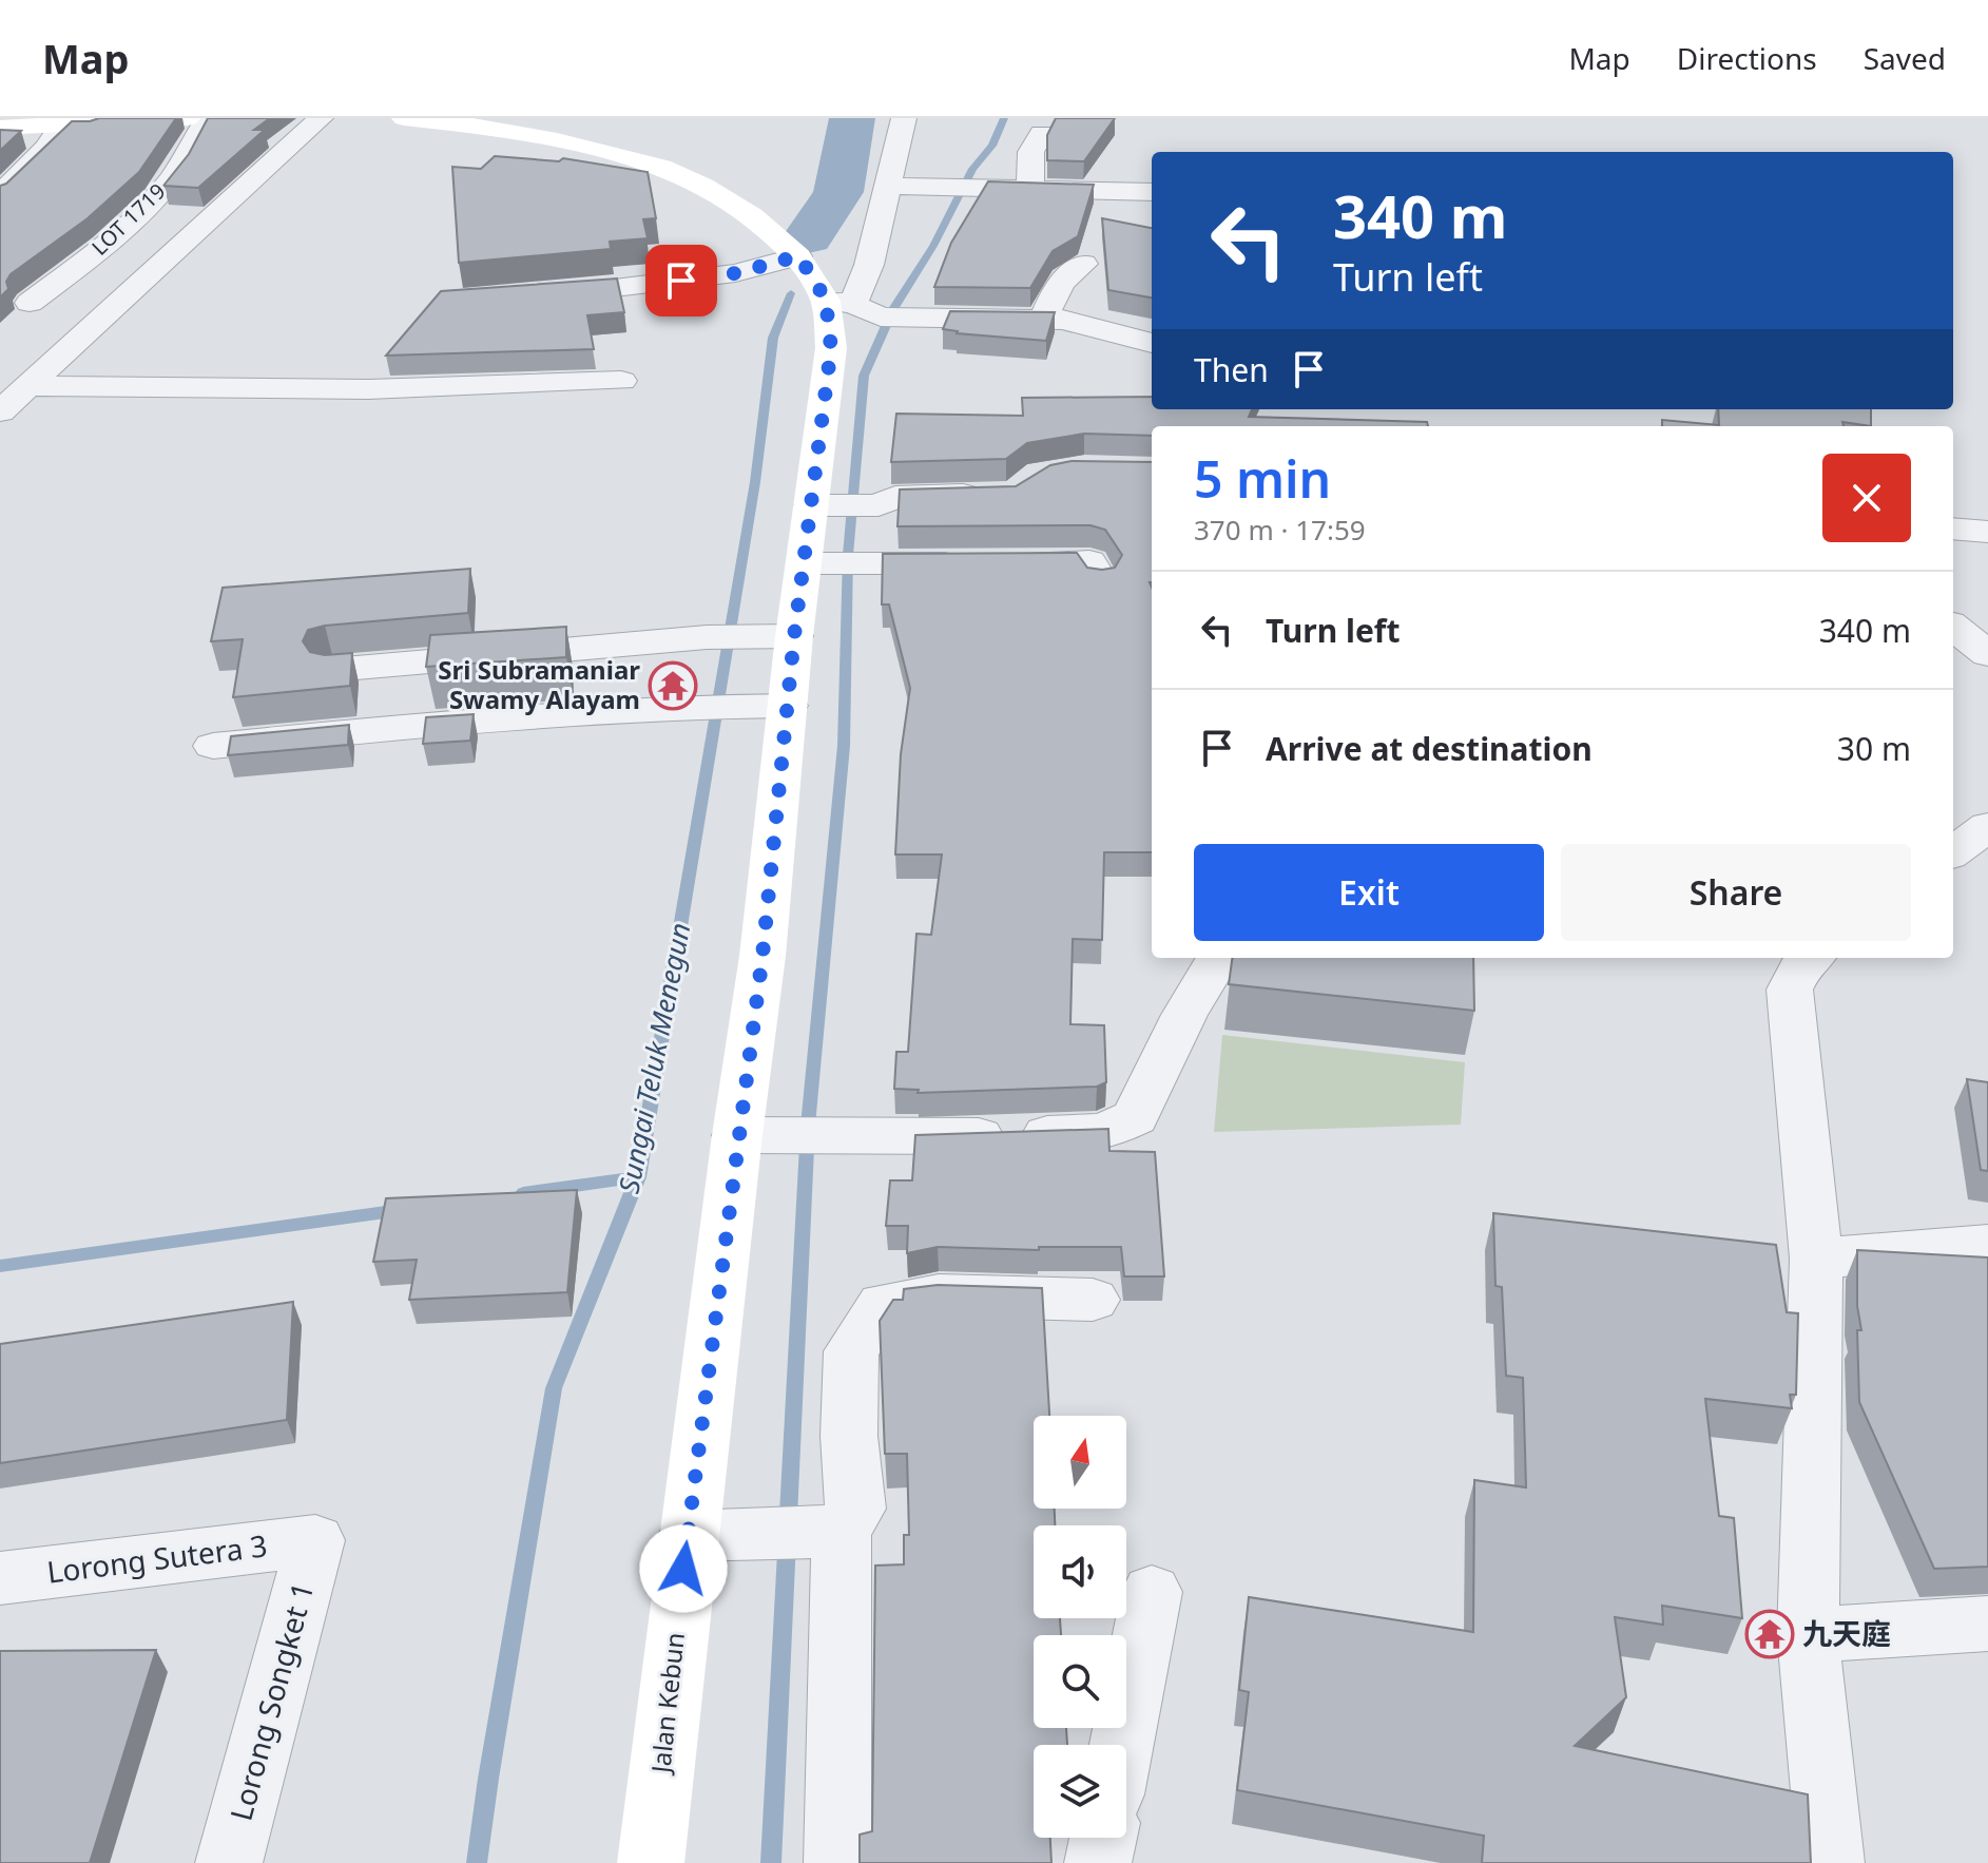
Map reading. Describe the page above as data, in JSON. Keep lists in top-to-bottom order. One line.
{"streets":{"main road":["Jalan Kebun"],"street":["LOT 1719","Lorong Sutera 3","Lorong Songket 1"]},"crossings":[["Lorong Sutera 3","Lorong Songket 1"]],"water":["Sungai Teluk Menegun"],"places":{"temple":["Sri Subramaniar Swamy Alayam","九天庭"]},"north":"top","page":{"header":"Map","nav":["Map","Directions","Saved"],"turn":["340 m","Turn left"],"then":"Then","heading":["5 min","370 m · 17:59"],"list":[{"name":"Turn left","value":"340 m"},{"name":"Arrive at destination","value":"30 m"}],"buttons":["Exit","Share"]}}
